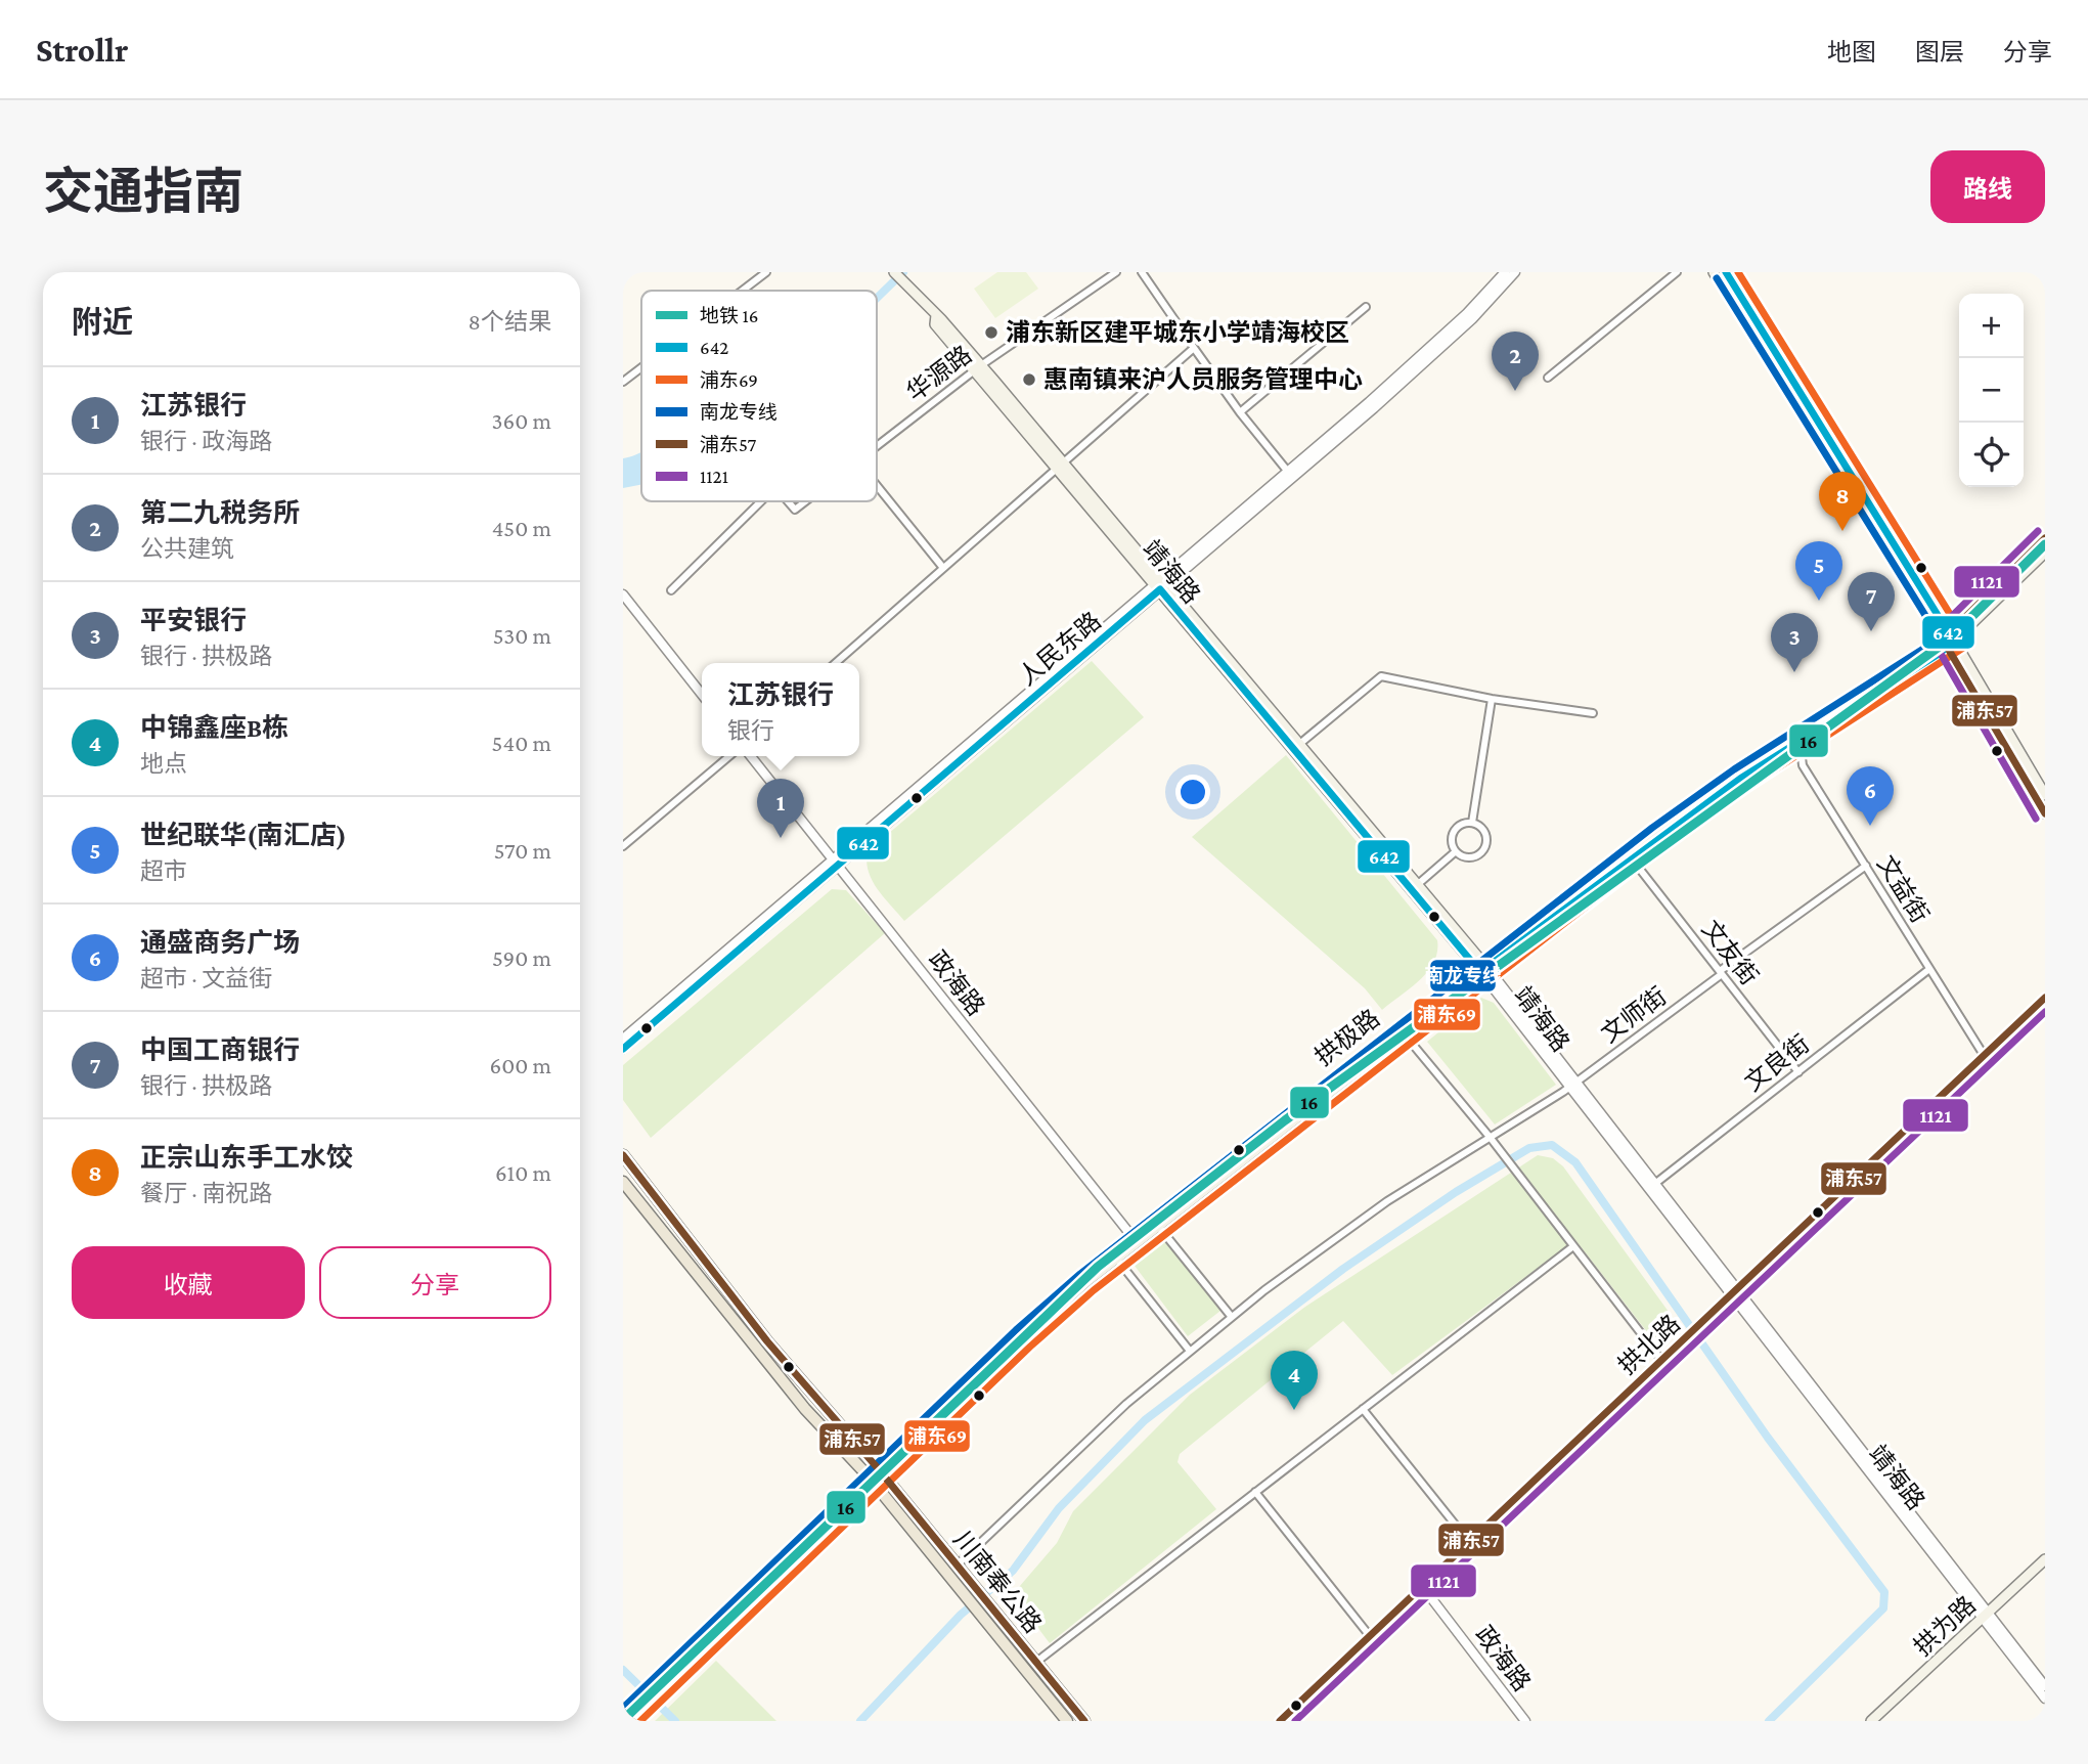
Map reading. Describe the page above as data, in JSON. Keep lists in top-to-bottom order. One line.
{"streets":{"main road":["靖海路","拱极路","川南奉公路","拱为路"],"street":["华源路","人民东路","文益街","文友街","政海路","文师街","文良街","拱北路"]},"crossings":[["华源路","靖海路"],["靖海路","人民东路"],["靖海路","文师街"],["靖海路","拱极路"],["靖海路","文良街"],["靖海路","拱北路"],["靖海路","拱为路"],["人民东路","政海路"],["文益街","文师街"],["文益街","拱极路"],["文益街","文良街"],["文益街","拱北路"],["文友街","文师街"],["文友街","拱极路"],["文友街","文良街"],["政海路","拱极路"],["政海路","拱北路"],["文师街","川南奉公路"],["拱极路","川南奉公路"]],"places":["浦东新区建平城东小学靖海校区","惠南镇来沪人员服务管理中心"],"lines":["transit line 642","transit line 浦东69","transit line 南龙专线","transit line 1121","transit line 浦东57","metro line 16"],"legend":["地铁 16","642","浦东69","南龙专线","浦东57","1121"],"page":{"header":"Strollr","nav":["地图","图层","分享"],"title":"交通指南","buttons":["路线",["收藏","分享"]],"heading":["附近","8个结果"],"map_buttons":["+","−"],"pins":["2","8","5","7","3","6","1","4"],"list":[{"mark":"1","name":"江苏银行","note":"银行 · 政海路","value":"360 m"},{"mark":"2","name":"第二九税务所","note":"公共建筑","value":"450 m"},{"mark":"3","name":"平安银行","note":"银行 · 拱极路","value":"530 m"},{"mark":"4","name":"中锦鑫座B栋","note":"地点","value":"540 m"},{"mark":"5","name":"世纪联华(南汇店)","note":"超市","value":"570 m"},{"mark":"6","name":"通盛商务广场","note":"超市 · 文益街","value":"590 m"},{"mark":"7","name":"中国工商银行","note":"银行 · 拱极路","value":"600 m"},{"mark":"8","name":"正宗山东手工水饺","note":"餐厅 · 南祝路","value":"610 m"}],"popup":["江苏银行","银行"]}}
